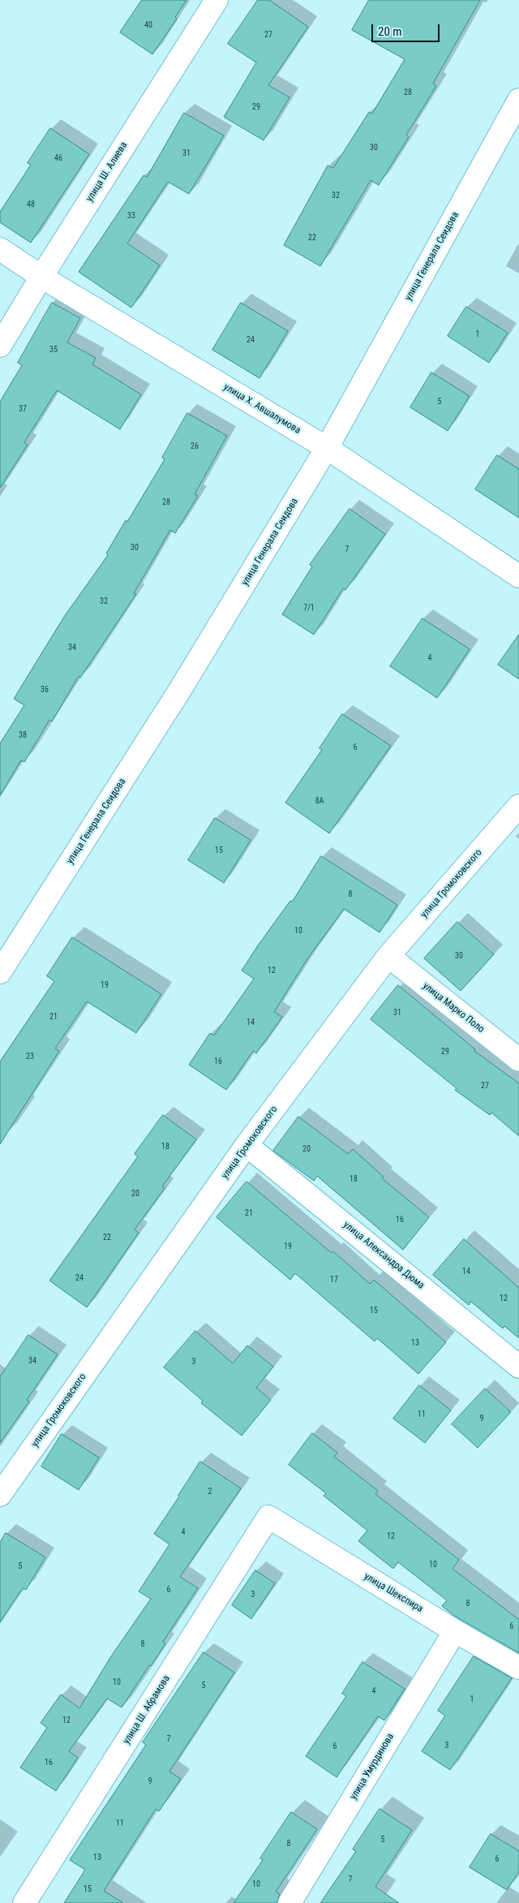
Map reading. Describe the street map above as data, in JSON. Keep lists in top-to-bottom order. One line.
{"streets":{"street":["улица Ш. Алиева","улица Генерала Сеидова","улица Х. Авшалумова","улица Громоковского","улица Марко Поло","улица Александра Дюма","улица Шекспира","улица Ш. Абрамова","улица Умурдинова"]},"crossings":[["улица Ш. Алиева","улица Х. Авшалумова"],["улица Генерала Сеидова","улица Х. Авшалумова"],["улица Громоковского","улица Марко Поло"],["улица Громоковского","улица Александра Дюма"],["улица Шекспира","улица Ш. Абрамова"],["улица Шекспира","улица Умурдинова"]],"house_numbers":["40","27","28","29","30","31","46","32","48","33","22","1","24","35","5","37","26","28","30","7","32","7/1","34","4","36","38","6","8А","15","8","10","30","12","19","31","21","14","29","23","16","27","18","20","18","20","21","16","22","19","14","24","17","12","15","13","34","3","11","9","2","4","12","10","5","6","3","8","6","8","10","5","4","1","12","7","3","6","16","9","11","5","8","13","6","7","10","15"],"scale_bar":"20 m"}
